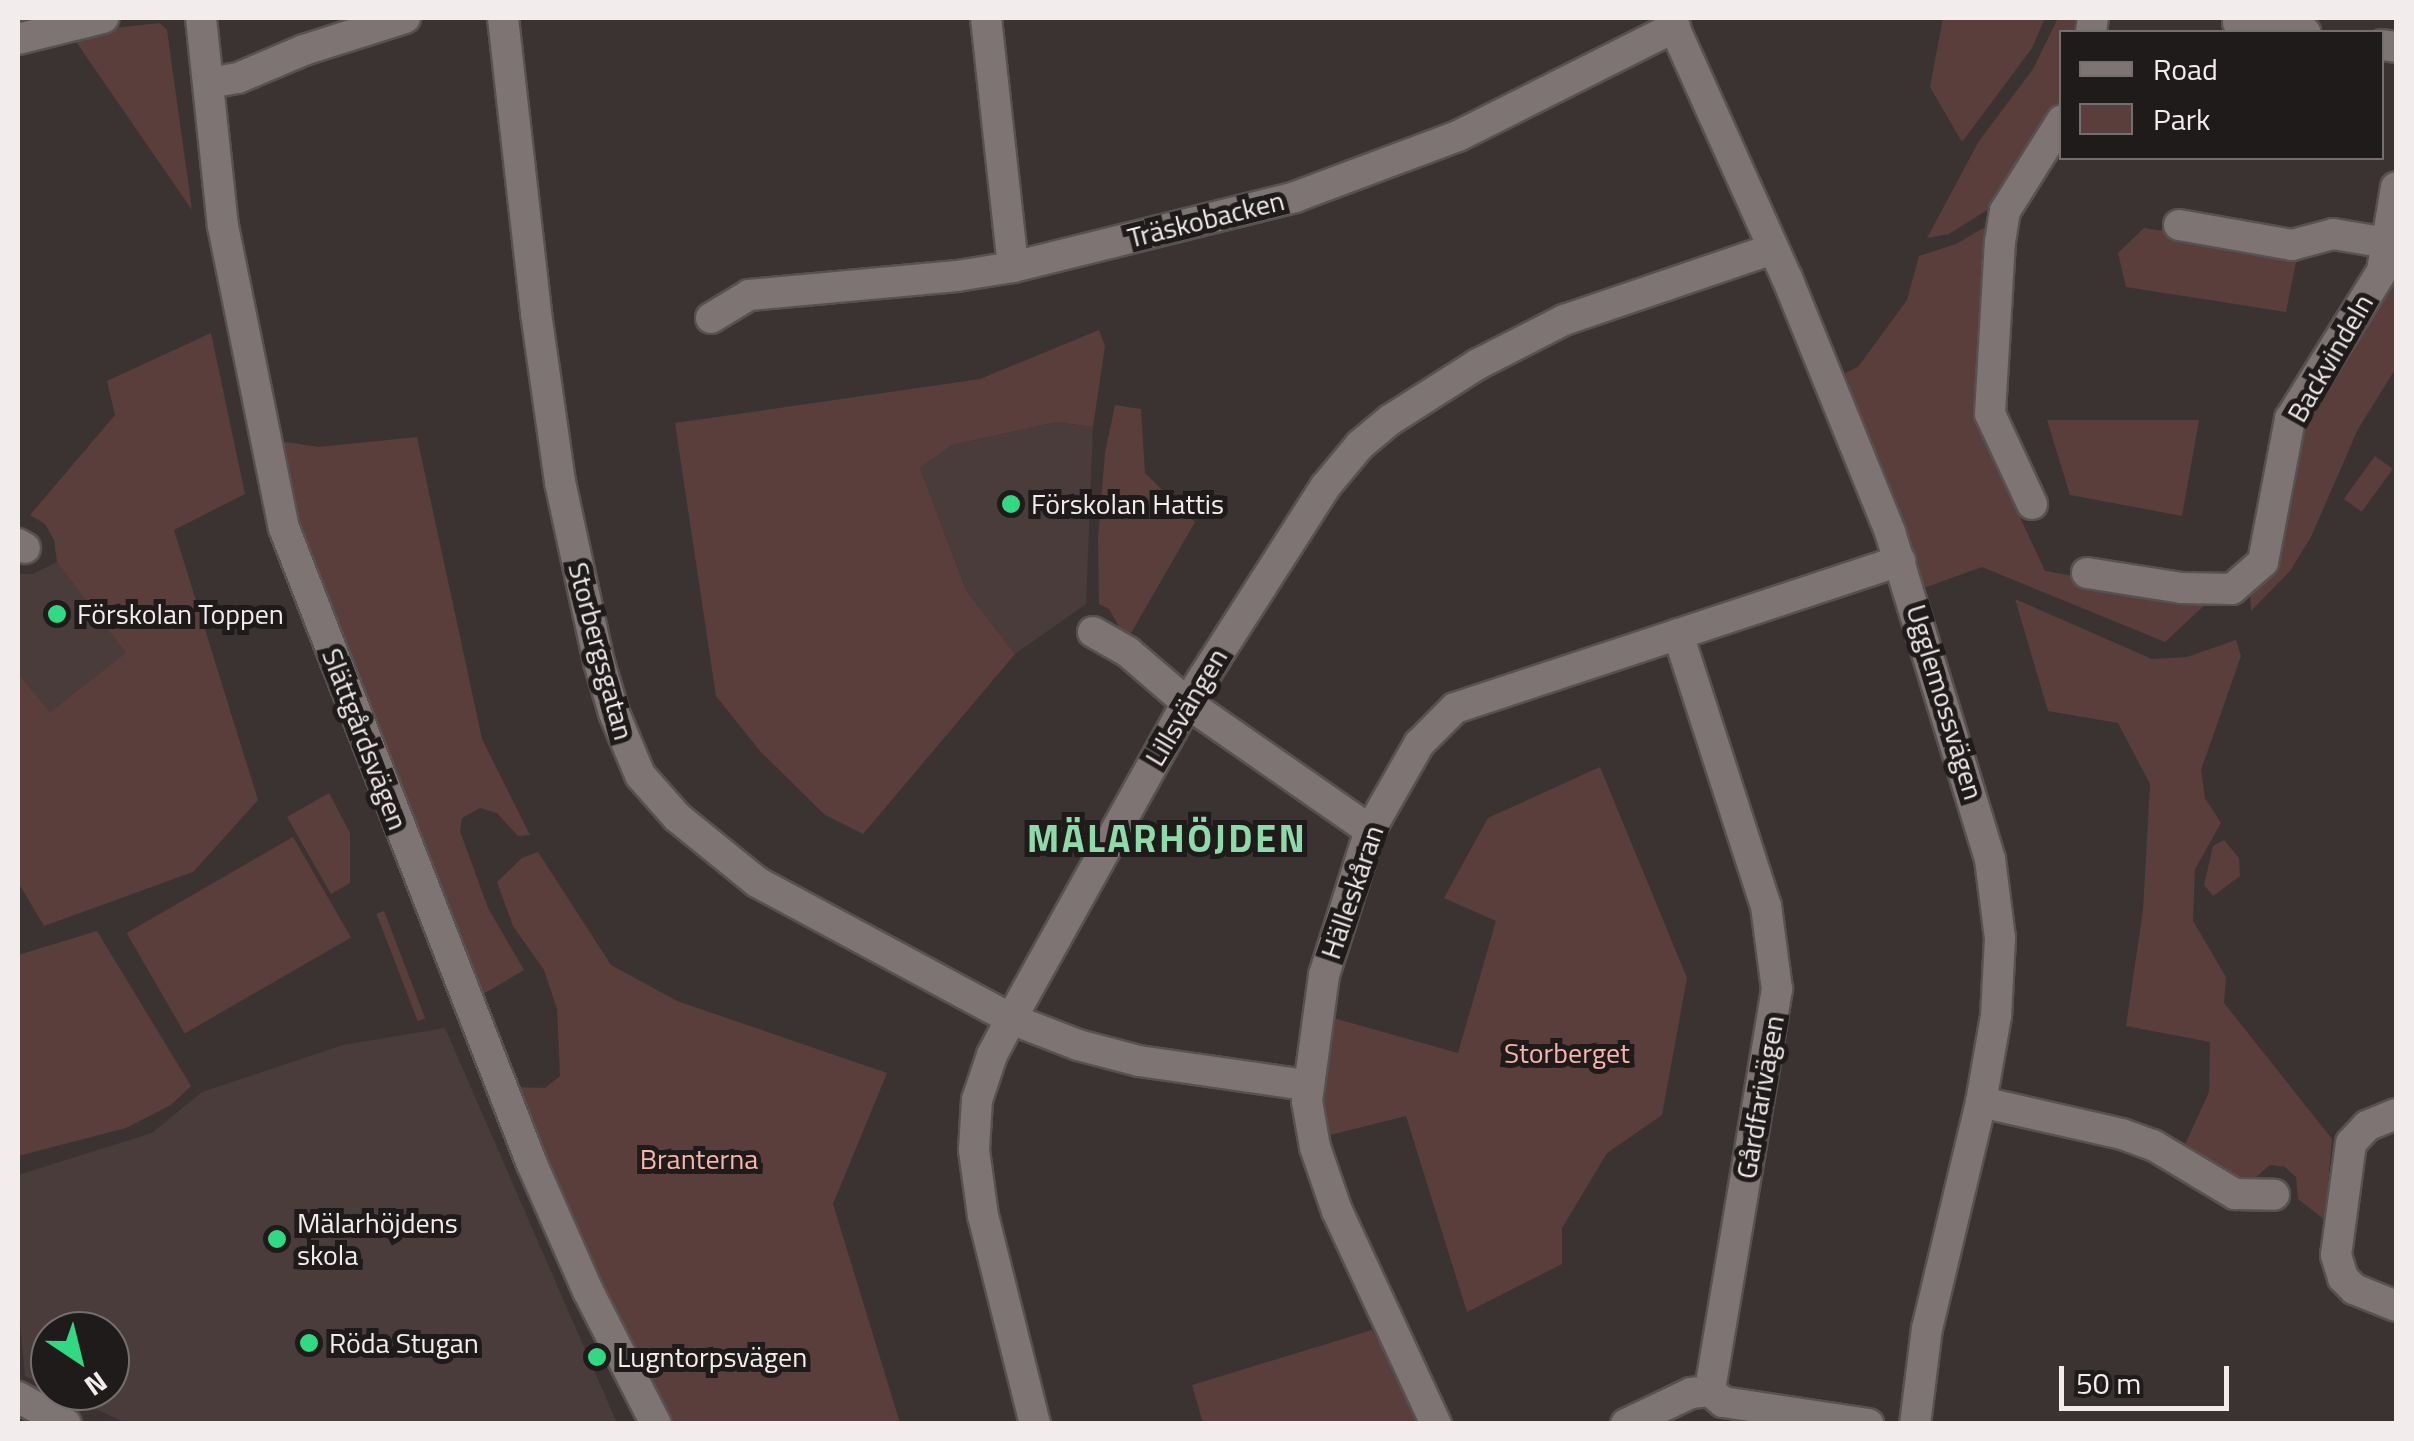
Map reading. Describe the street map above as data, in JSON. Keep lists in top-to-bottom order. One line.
{"streets":{"street":["Träskobacken","Backvindeln","Storbergsgatan","Ugglemossvägen","Lillsvängen","Slättgårdsvägen","Hälleskåran","Gårdfarivägen"]},"crossings":[["Träskobacken","Ugglemossvägen"],["Storbergsgatan","Lillsvängen"],["Storbergsgatan","Hälleskåran"],["Ugglemossvägen","Lillsvängen"],["Ugglemossvägen","Hälleskåran"],["Hälleskåran","Gårdfarivägen"]],"districts":["MÄLARHÖJDEN"],"parks":["Storberget","Branterna"],"places":["Förskolan Hattis","Förskolan Toppen","Mälarhöjdens skola","Röda Stugan","Lugntorpsvägen"],"legend":["Road","Park"],"scale_bar":"50 m","north":"bottom right"}
